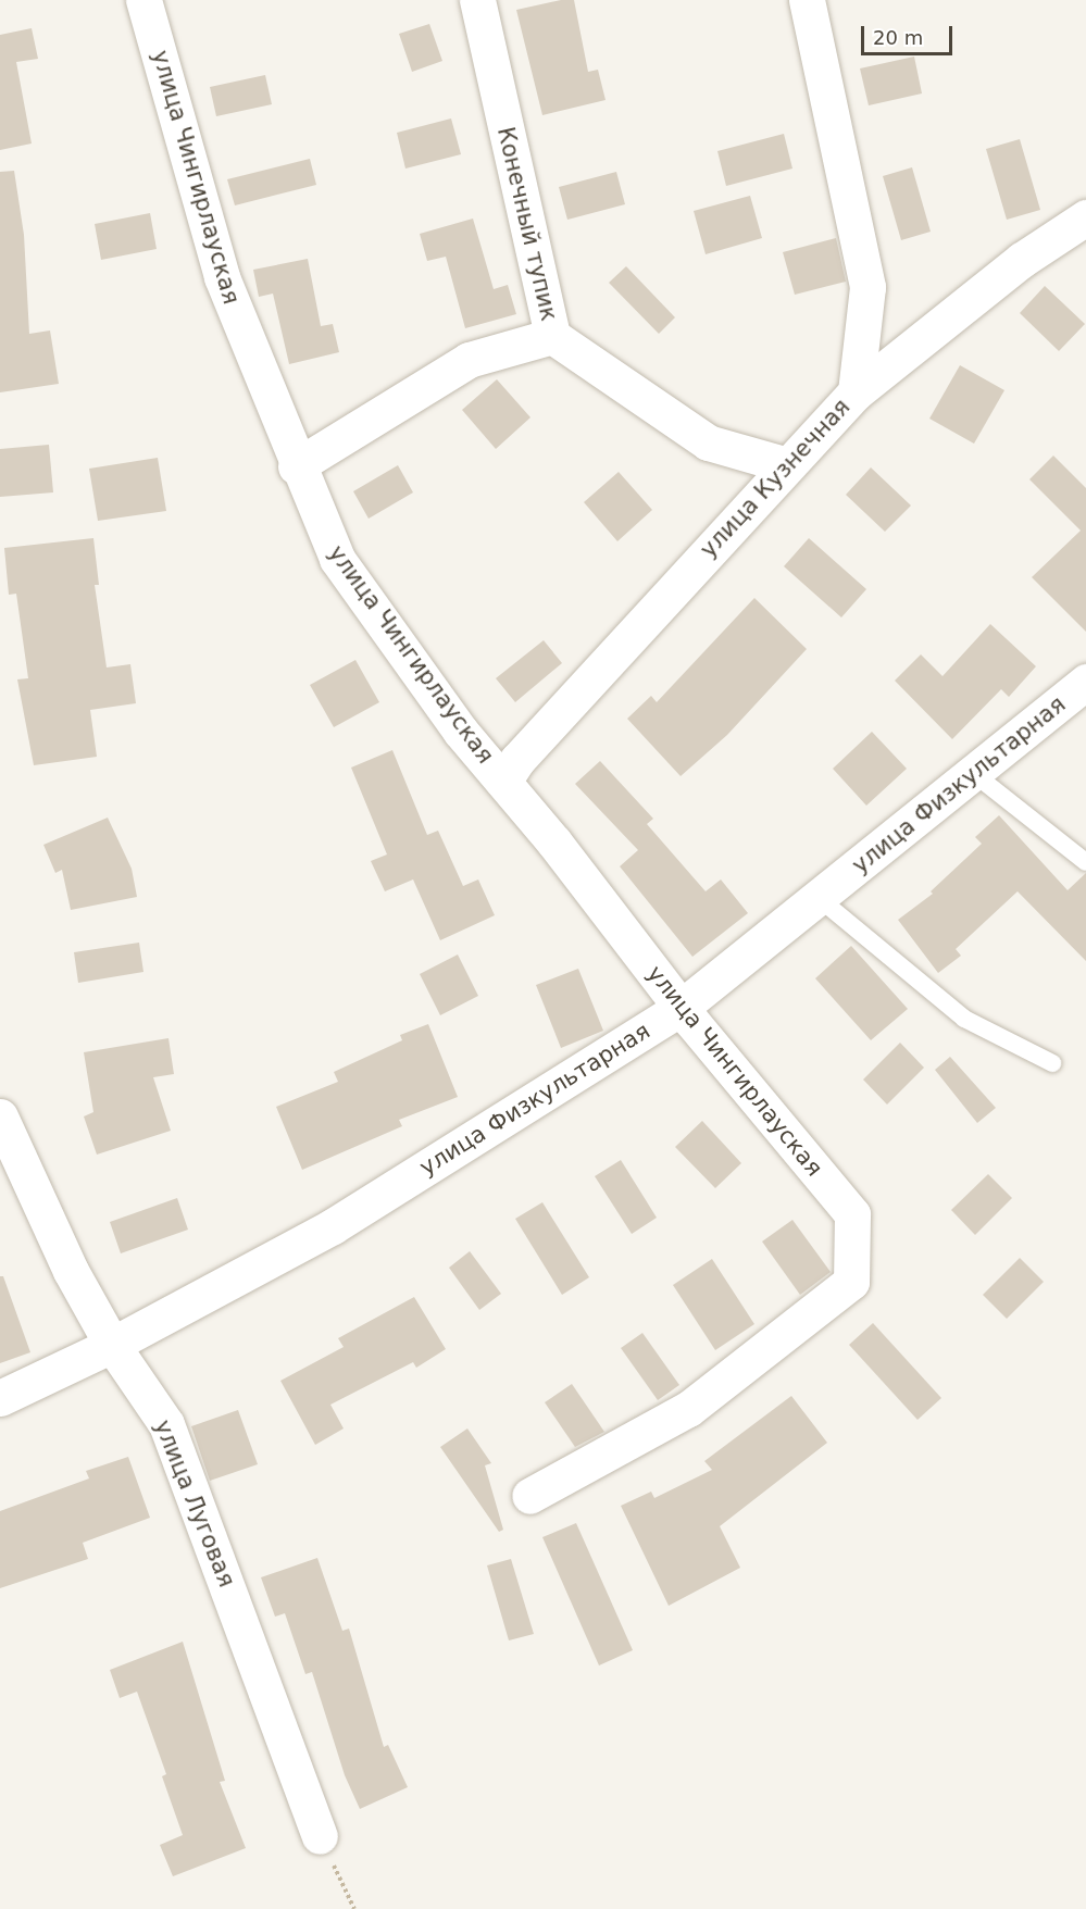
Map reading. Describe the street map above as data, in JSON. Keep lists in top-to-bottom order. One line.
{"streets":{"street":["улица Чингирлауская","Конечный тупик","улица Кузнечная","улица Физкультарная","улица Луговая"]},"crossings":[["улица Чингирлауская","улица Кузнечная"],["улица Чингирлауская","улица Физкультарная"],["Конечный тупик","улица Кузнечная"],["улица Физкультарная","улица Луговая"]],"scale_bar":"20 m"}
